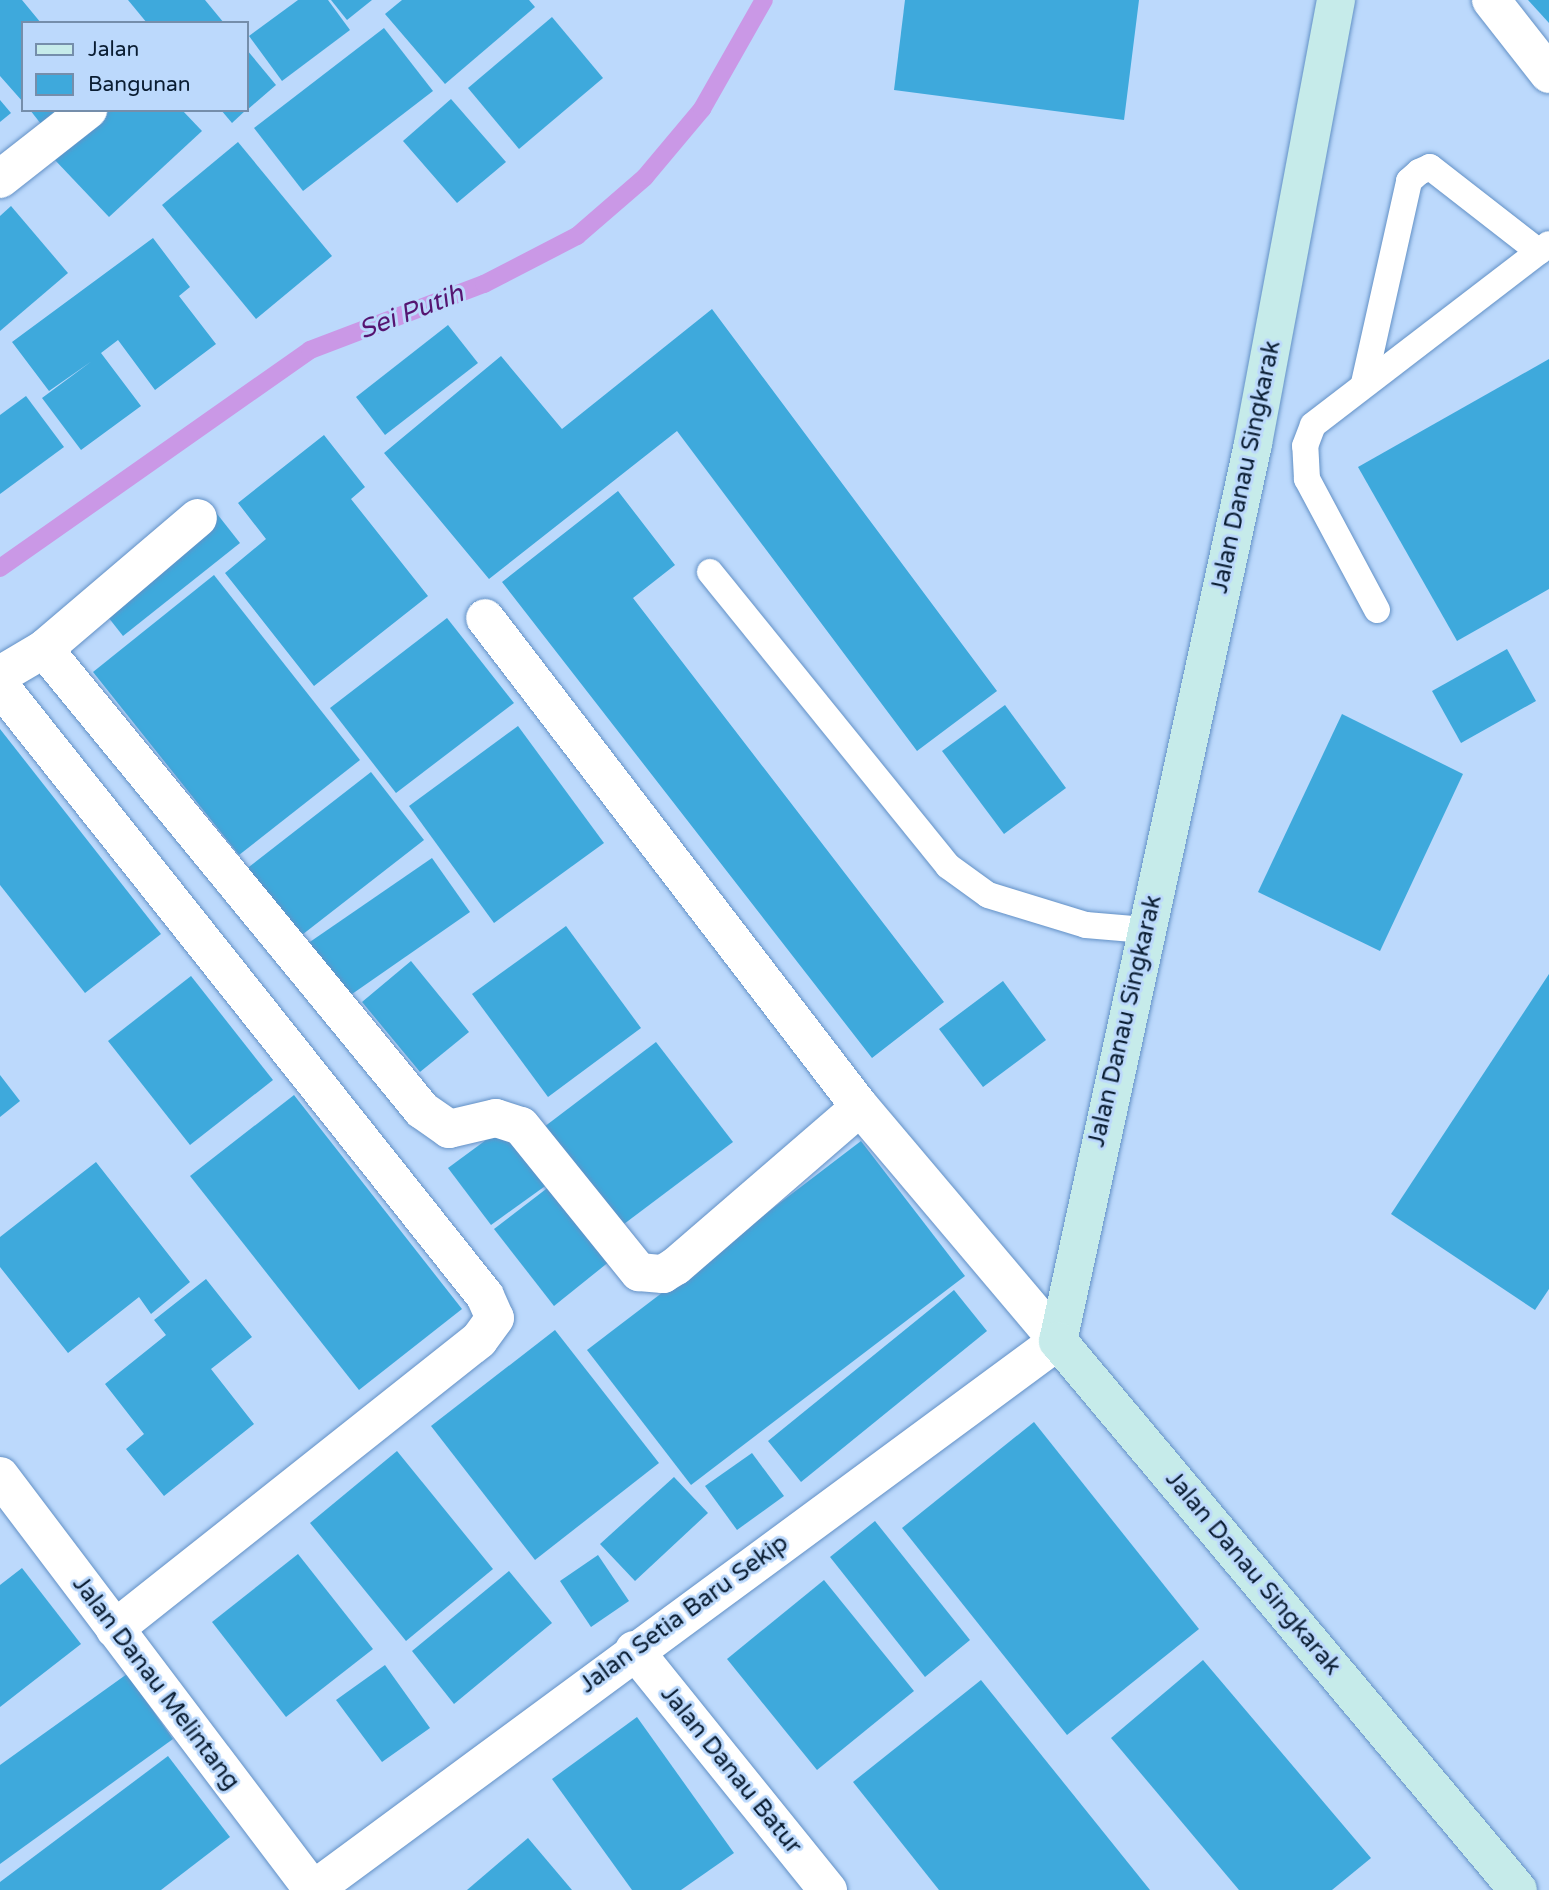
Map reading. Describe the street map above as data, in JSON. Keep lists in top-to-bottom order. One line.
{"streets":{"street":["Jalan Danau Singkarak","Jalan Setia Baru Sekip","Jalan Danau Melintang","Jalan Danau Batur"]},"crossings":[["Jalan Danau Singkarak","Jalan Setia Baru Sekip"],["Jalan Setia Baru Sekip","Jalan Danau Melintang"],["Jalan Setia Baru Sekip","Jalan Danau Batur"]],"water":["Sei Putih"],"legend":["Jalan","Bangunan"]}
